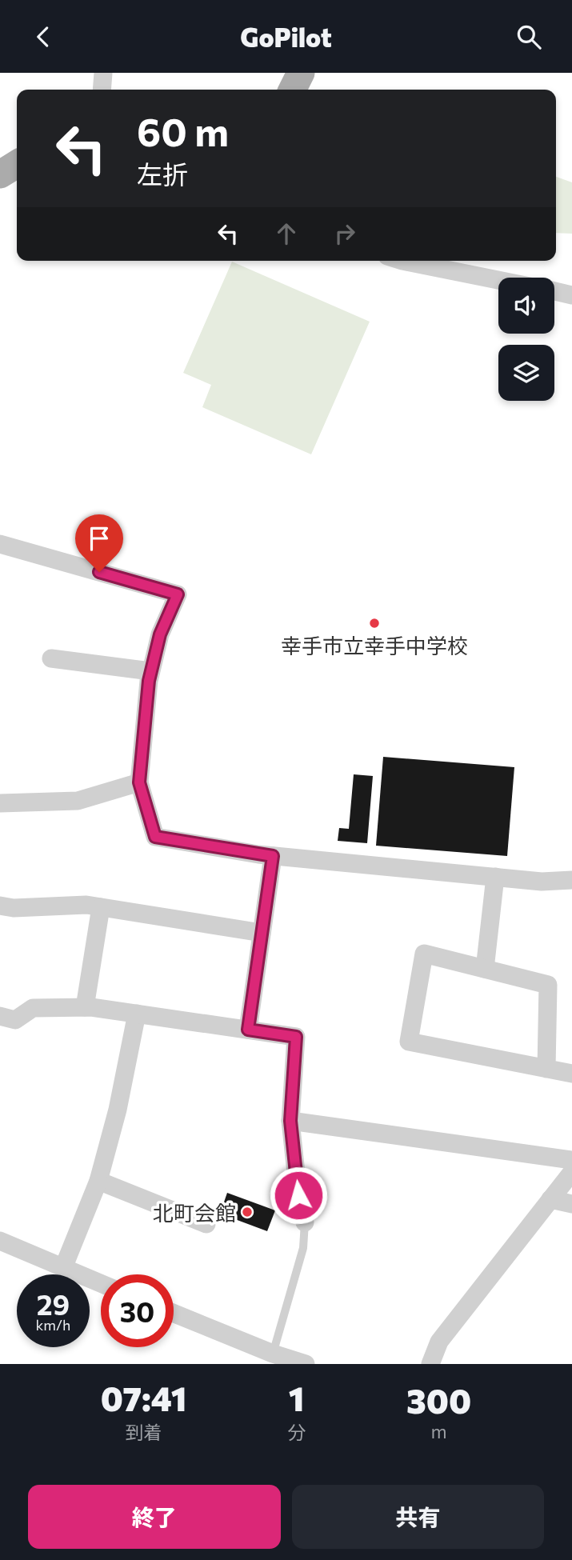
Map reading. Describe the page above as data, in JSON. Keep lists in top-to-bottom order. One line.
{"places":["幸手市立幸手中学校","北町会館"],"page":{"header":"GoPilot","turn":["60 m","左折"],"speed":"29 km/h","limit":"30","eta":["07:41","到着","1","分","300","m"],"buttons":["終了","共有"]}}
